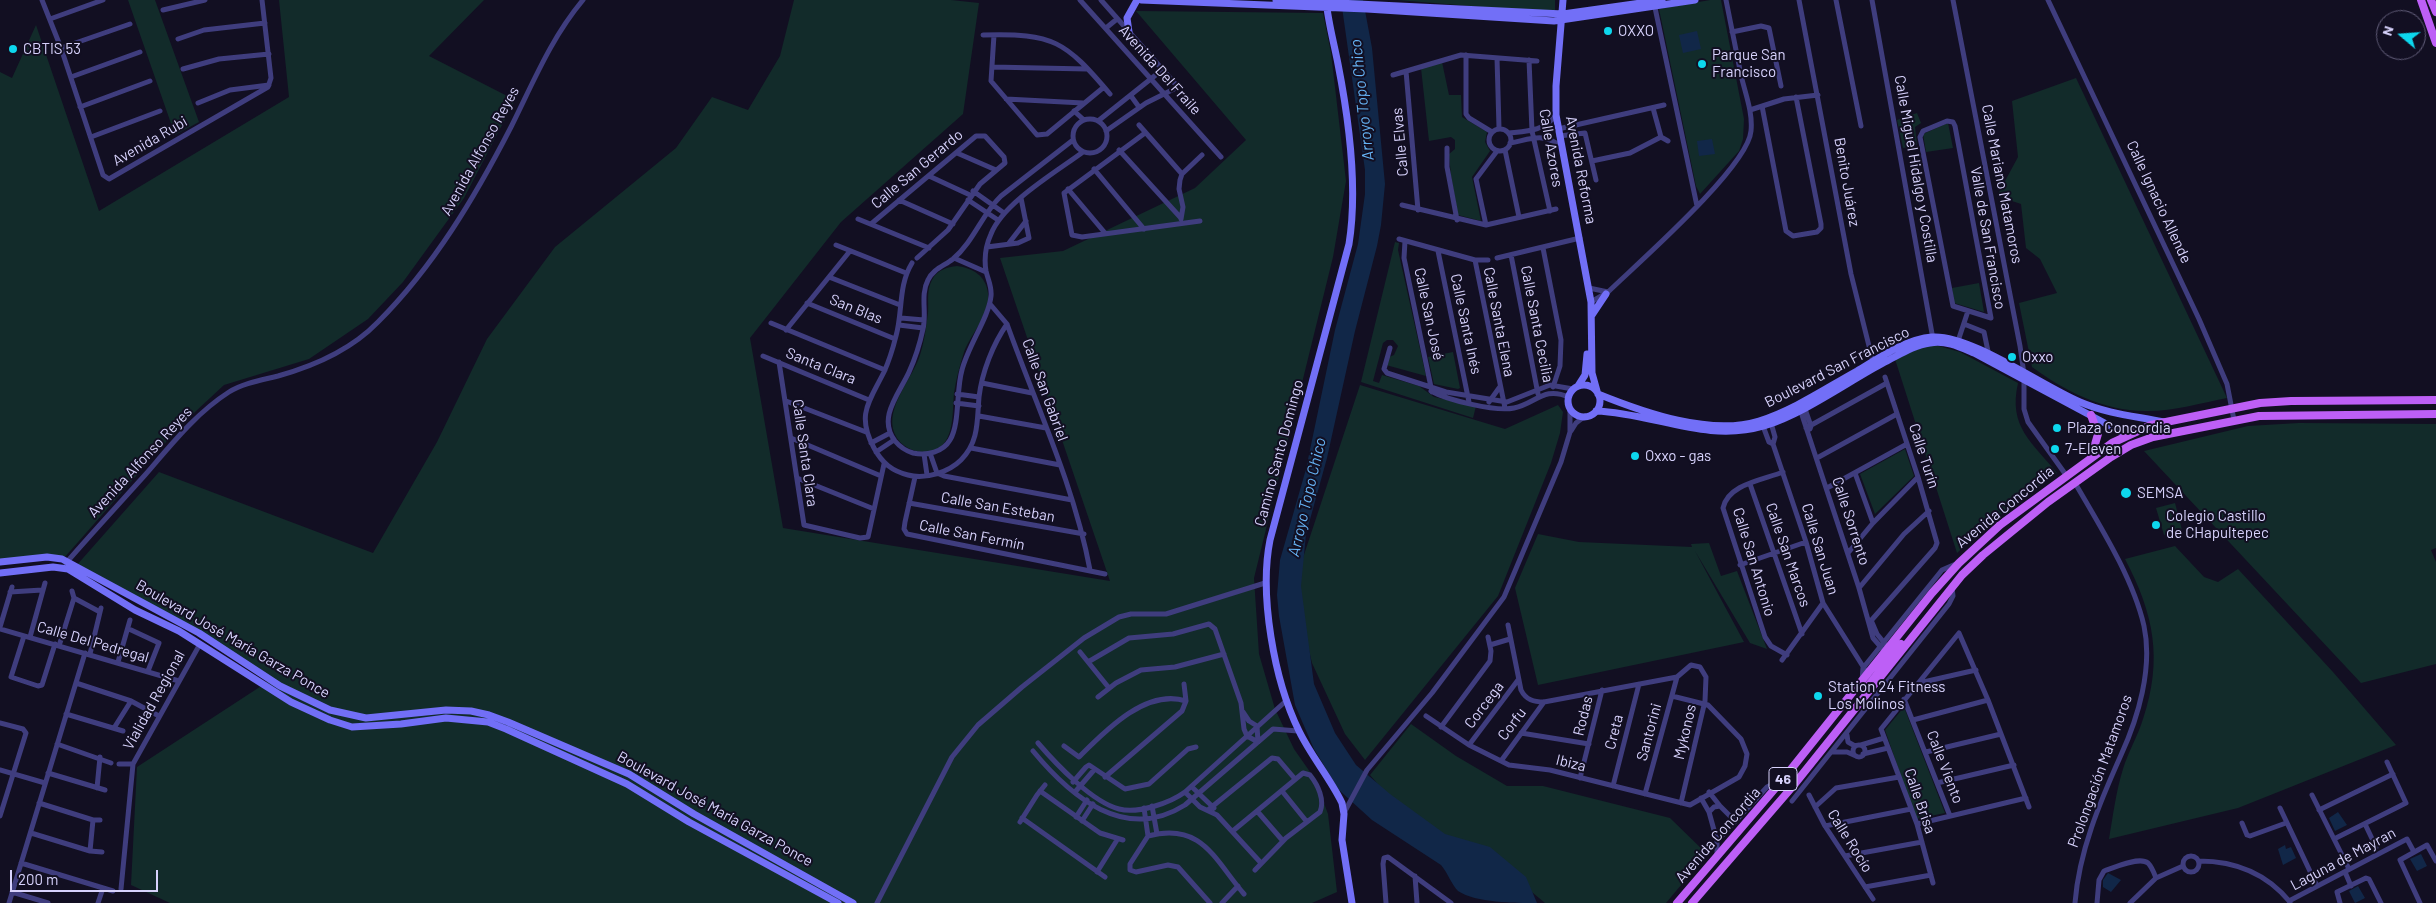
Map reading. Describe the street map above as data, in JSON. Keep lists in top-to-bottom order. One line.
{"streets":{"main road":["Avenida Concordia","46"],"street":["Avenida Del Fraile","Avenida Rubi","Calle Elvas","Calle Azores","Avenida Alfonso Reyes","Calle San Gerardo","Calle Miguel Hidalgo y Costilla","Avenida Reforma","Benito Juárez","Calle Mariano Matamoros","Calle Ignacio Allende","Valle de San Francisco","San Blas","Calle San José","Calle Santa Elena","Calle Santa Inés","Calle Santa Cecilia","Santa Clara","Boulevard San Francisco","Calle San Gabriel","Calle Santa Clara","Camino Santo Domingo","Calle Turín","Calle San Esteban","Calle Sorrento","Calle San Fermín","Calle San Juan","Calle San Marcos","Calle San Antonio","Boulevard José María Garza Ponce","Calle Del Pedregal","Vialidad Regional","Corcega","Rodas","Corfu","Creta","Santorini","Mykonos","Ibiza","Calle Viento","Prolongación Matamoros","Calle Brisa","Calle Rocío","Laguna de Mayran"]},"crossings":[["Avenida Alfonso Reyes","Boulevard José María Garza Ponce"],["Calle Miguel Hidalgo y Costilla","Boulevard San Francisco"],["Avenida Reforma","Boulevard San Francisco"],["Benito Juárez","Boulevard San Francisco"],["Calle Mariano Matamoros","Boulevard San Francisco"],["Calle Mariano Matamoros","Avenida Concordia"],["Calle Ignacio Allende","Avenida Concordia"],["Santa Clara","Calle Santa Clara"],["Boulevard San Francisco","Avenida Concordia"],["Boulevard San Francisco","Calle Sorrento"],["Boulevard San Francisco","Calle San Juan"],["Calle Turín","Calle Sorrento"],["Calle San Esteban","Calle San Fermín"],["Avenida Concordia","Calle Sorrento"],["Avenida Concordia","Calle San Juan"],["Avenida Concordia","Prolongación Matamoros"],["Calle San Juan","Calle San Antonio"],["Calle San Marcos","Calle San Antonio"],["Boulevard José María Garza Ponce","Vialidad Regional"],["Calle Del Pedregal","Vialidad Regional"],["Corcega","Ibiza"],["Rodas","Ibiza"],["Corfu","Ibiza"],["Creta","Ibiza"],["Santorini","Mykonos"],["Santorini","Ibiza"],["Mykonos","Ibiza"],["Calle Viento","Calle Brisa"]],"water":["Arroyo Topo Chico"],"places":["OXXO","CBTIS 53","Parque San Francisco","Oxxo","Plaza Concordia","7-Eleven","Oxxo - gas","SEMSA","Colegio Castillo de CHapultepec","Station 24 Fitness Los Molinos"],"scale_bar":"200 m","north":"left"}
